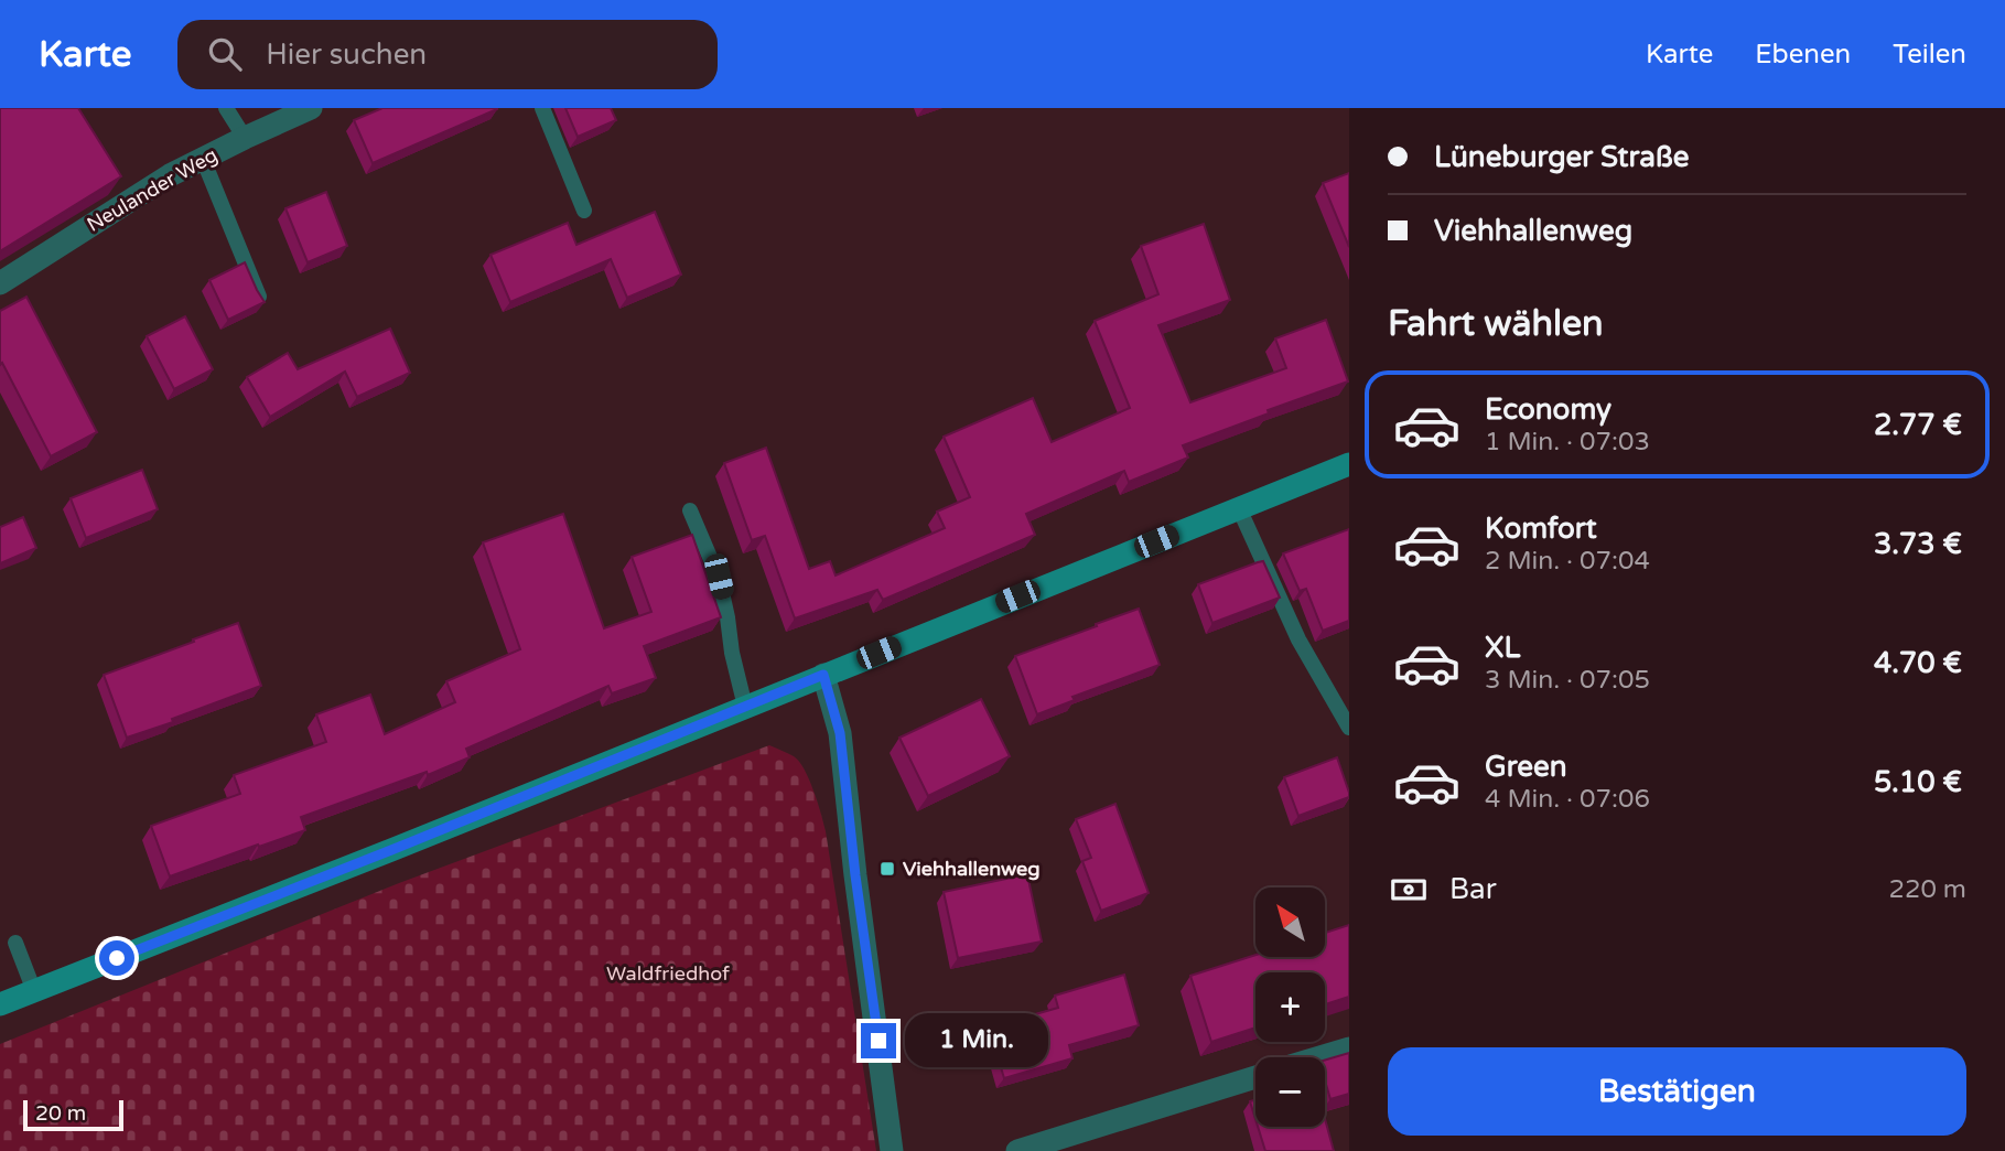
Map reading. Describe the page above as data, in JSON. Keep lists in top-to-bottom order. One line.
{"streets":{"street":["Neulander Weg"]},"parks":["Waldfriedhof"],"places":{"transit":["Viehhallenweg"]},"scale_bar":"20 m","north":"top left","page":{"header":"Karte","search":"Hier suchen","nav":["Karte","Ebenen","Teilen"],"banner":["Lüneburger Straße","Viehhallenweg"],"heading":"Fahrt wählen","list":[{"name":"Economy","note":"1 Min. · 07:03","value":"2.77 €"},{"name":"Komfort","note":"2 Min. · 07:04","value":"3.73 €"},{"name":"XL","note":"3 Min. · 07:05","value":"4.70 €"},{"name":"Green","note":"4 Min. · 07:06","value":"5.10 €"}],"pay":["Bar","220 m"],"map_buttons":["+","−"],"bubble":"1 Min.","buttons":"Bestätigen","scale":"20 m"}}
